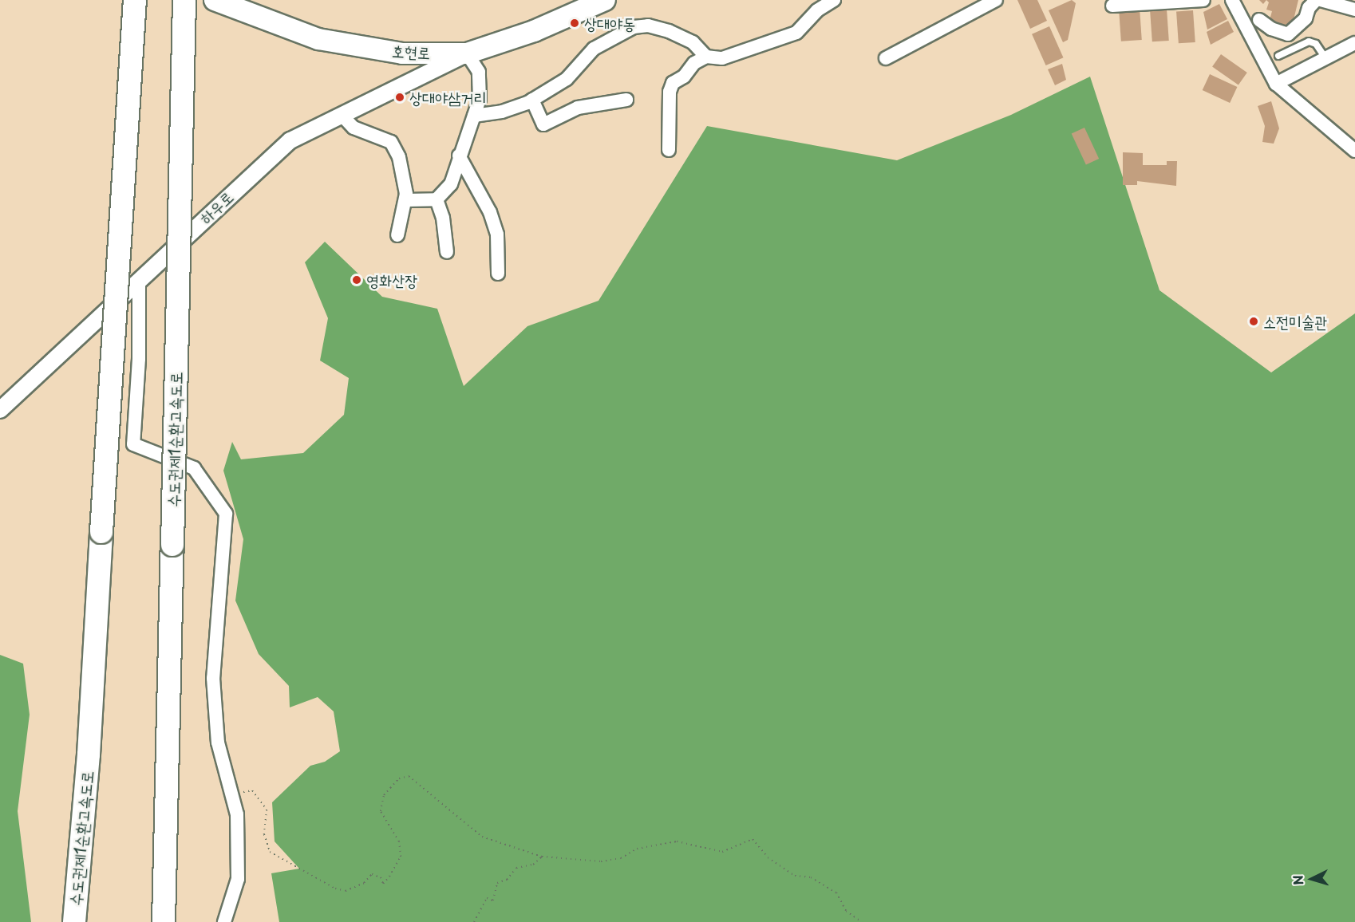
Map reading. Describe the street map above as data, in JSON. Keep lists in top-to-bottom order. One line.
{"streets":{"highway":["수도권제1순환고속도로"],"main road":["호현로"],"street":["하우로"]},"crossings":[["호현로","하우로"]],"places":["상대야동","상대야삼거리","영화산장","소전미술관"],"north":"left"}
